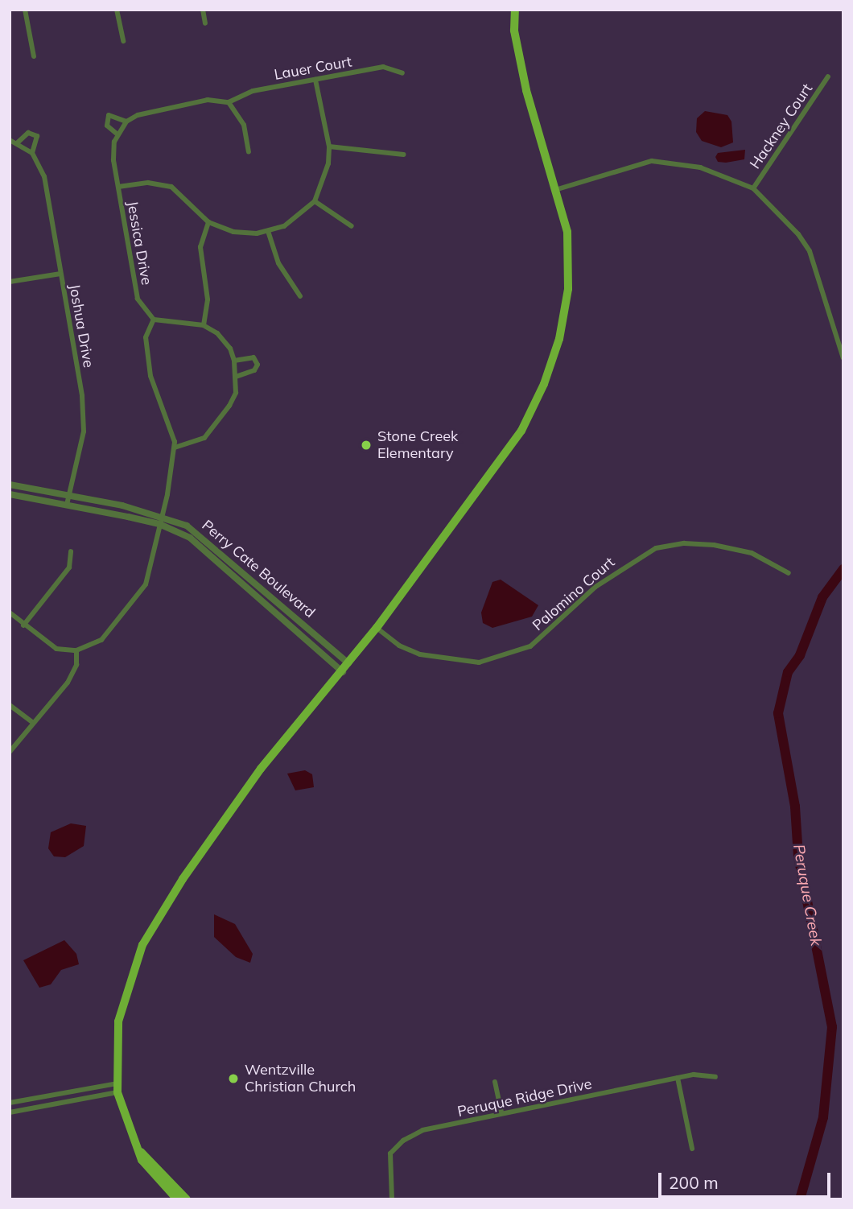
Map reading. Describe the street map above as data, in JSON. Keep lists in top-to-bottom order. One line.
{"streets":{"street":["Lauer Court","Hackney Court","Jessica Drive","Joshua Drive","Perry Cate Boulevard","Palomino Court","Peruque Ridge Drive"]},"crossings":[["Lauer Court","Jessica Drive"],["Joshua Drive","Perry Cate Boulevard"]],"water":["Peruque Creek"],"places":["Stone Creek Elementary","Wentzville Christian Church"],"scale_bar":"200 m"}
